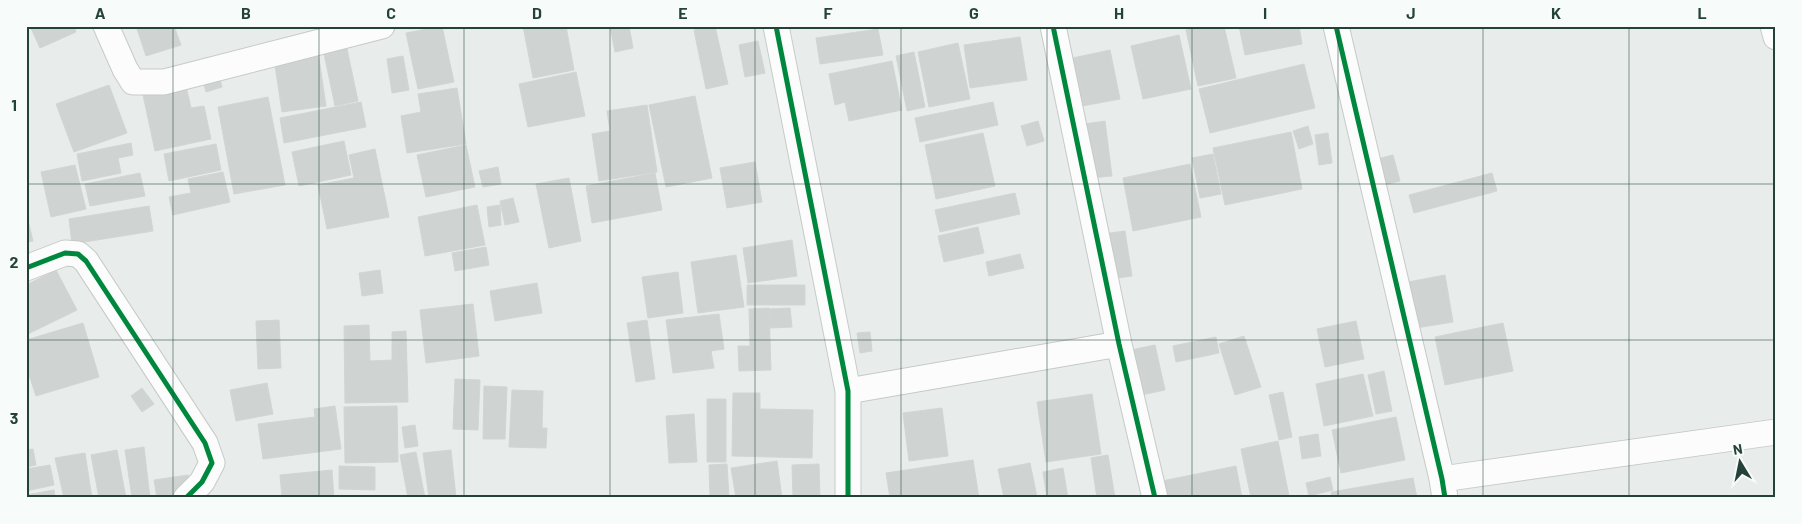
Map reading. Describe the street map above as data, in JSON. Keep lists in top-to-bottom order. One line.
{"north":"top","grid":{"columns":["A","B","C","D","E","F","G","H","I","J","K","L"],"rows":["1","2","3"]}}
